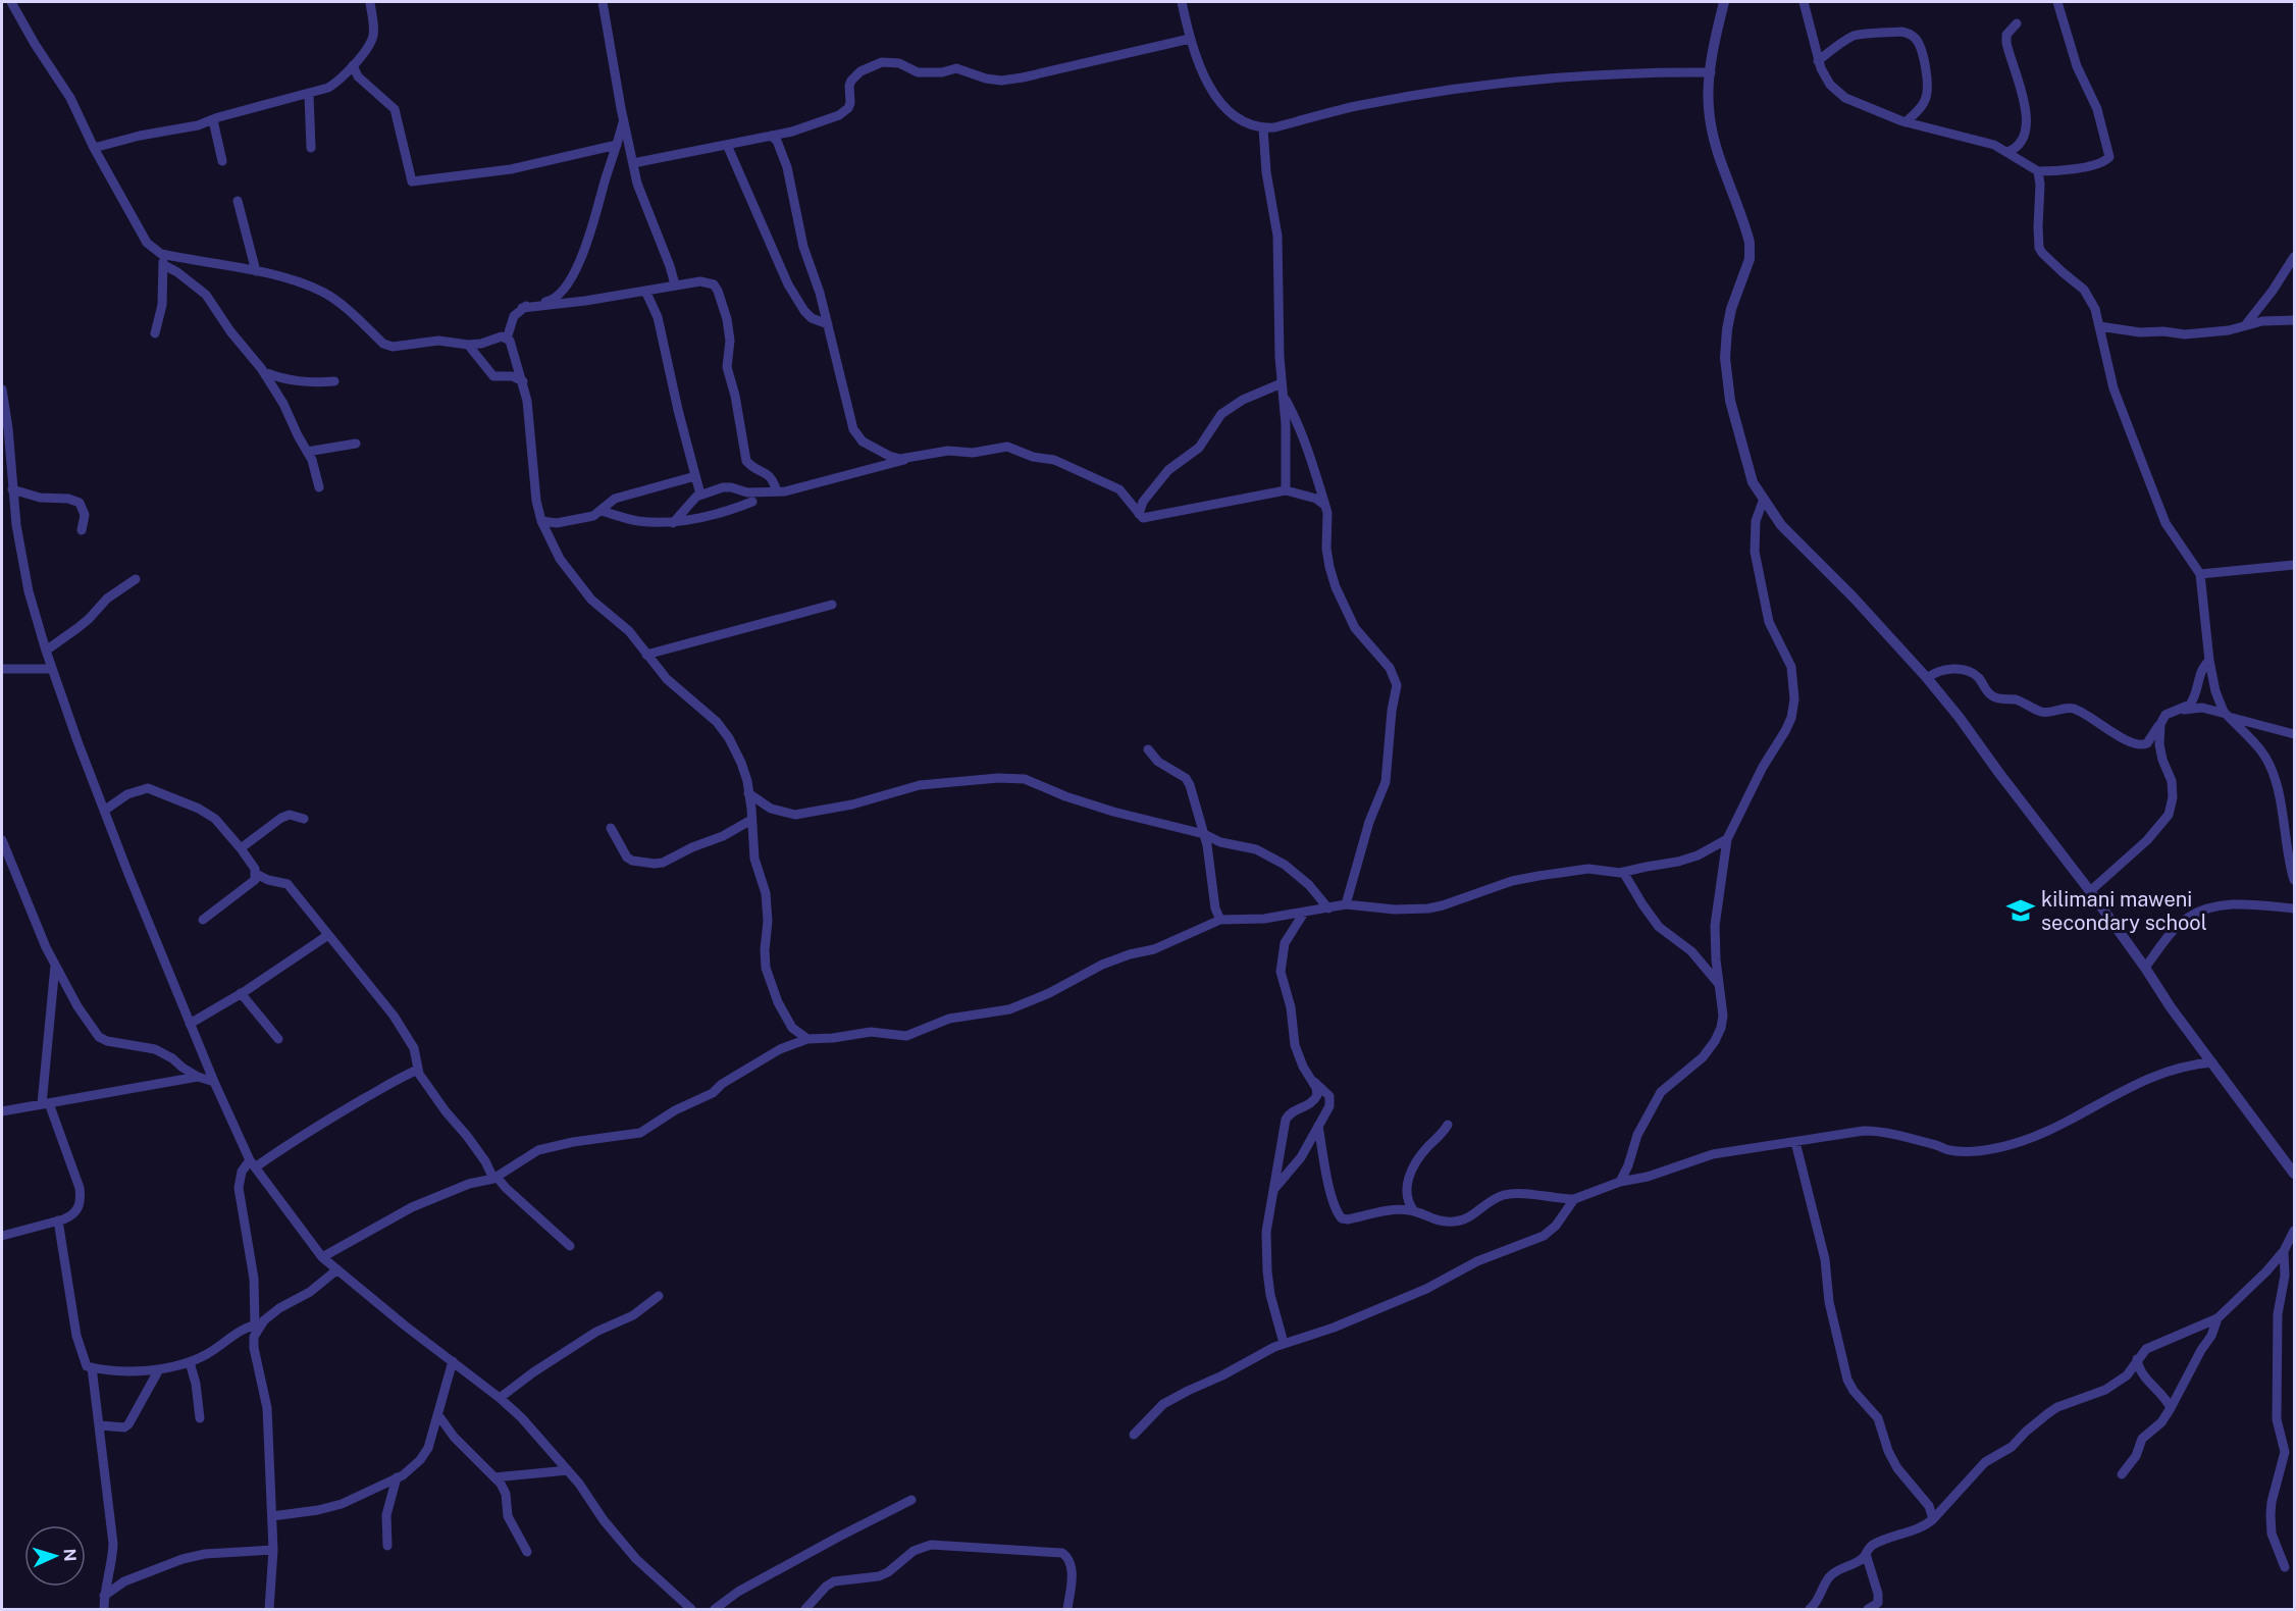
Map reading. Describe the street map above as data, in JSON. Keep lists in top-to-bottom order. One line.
{"places":{"school or university":["kilimani maweni secondary school"]},"north":"right"}
